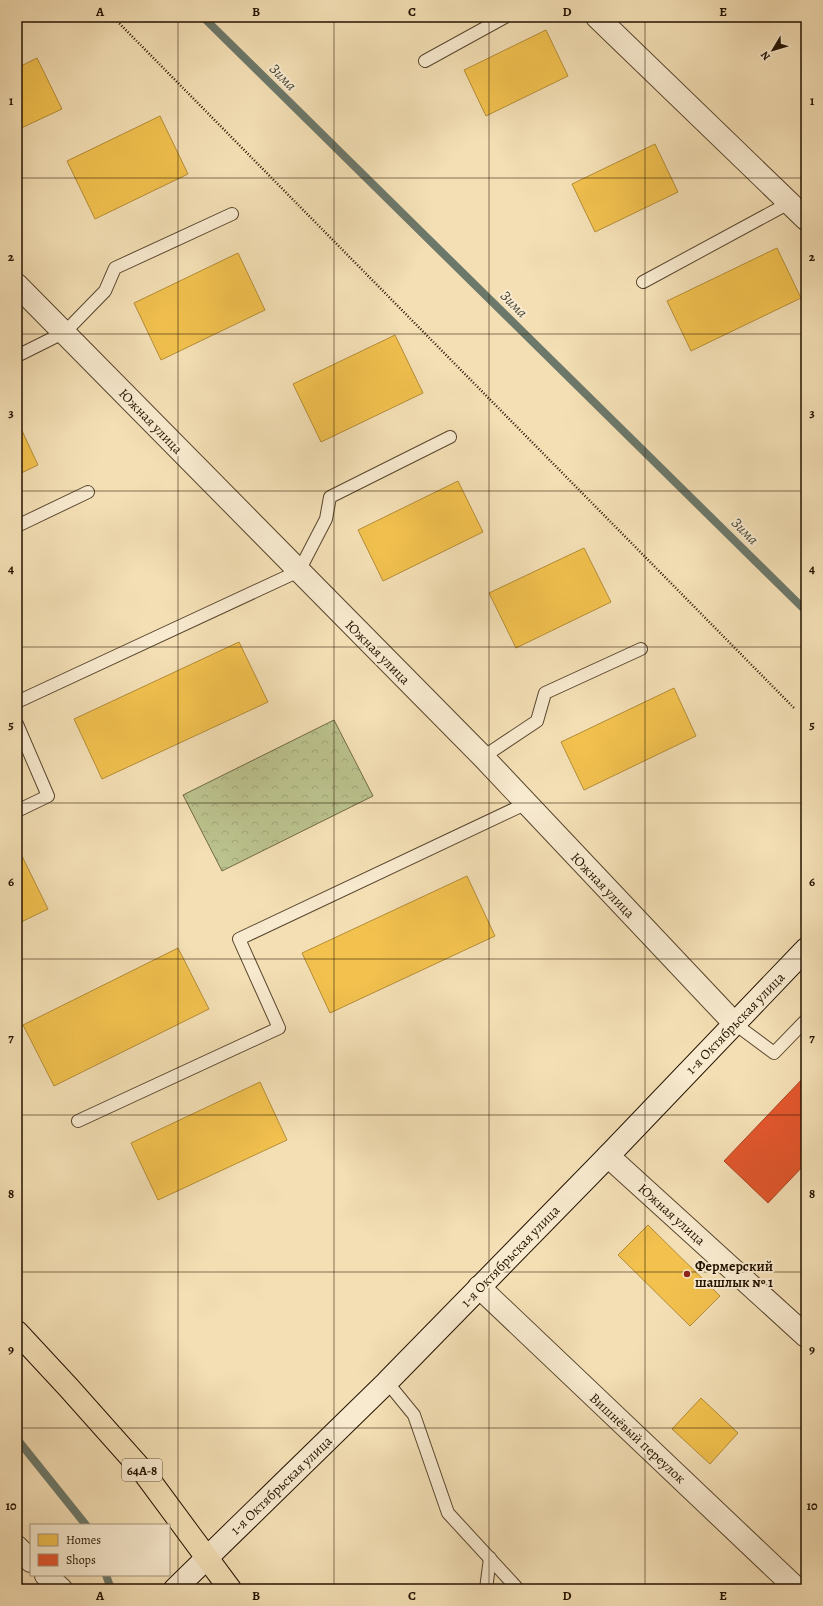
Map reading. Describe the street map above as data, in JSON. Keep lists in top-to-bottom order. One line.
{"streets":{"main road":["64А-8"],"street":["Южная улица","1-я Октябрьская улица","Вишнёвый переулок"]},"crossings":[["Южная улица","1-я Октябрьская улица"],["1-я Октябрьская улица","Вишнёвый переулок"],["1-я Октябрьская улица","64А-8"]],"water":["Зима"],"places":["Фермерский шашлык № 1"],"legend":["Homes","Shops"],"north":"bottom left","grid":{"columns":["A","B","C","D","E"],"rows":["1","2","3","4","5","6","7","8","9","10"]}}
